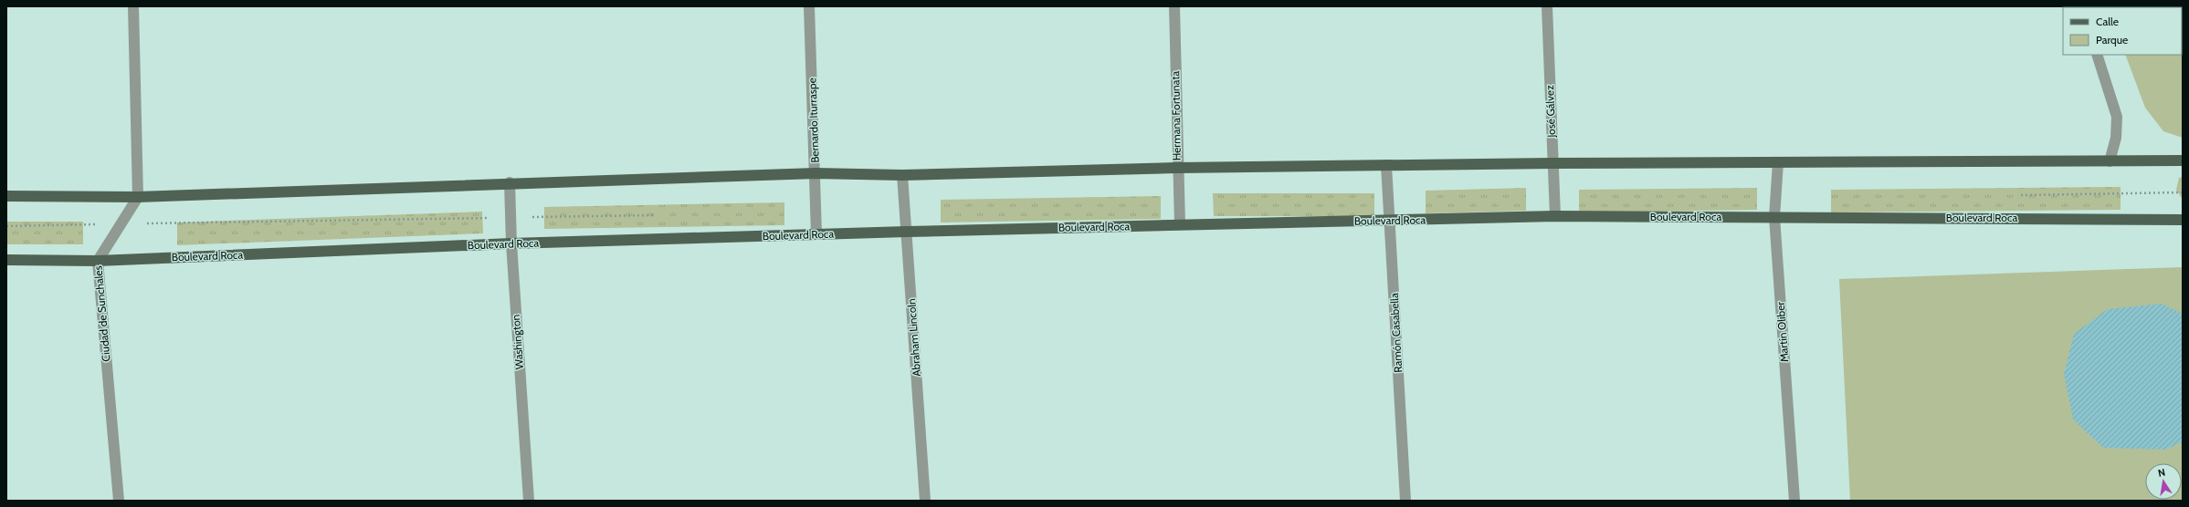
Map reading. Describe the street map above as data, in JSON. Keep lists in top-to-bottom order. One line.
{"streets":{"main road":["Boulevard Roca"],"street":["José Gálvez","Hermana Fortunata","Bernardo Iturraspe","Ciudad de Sunchales","Martín Oliber","Ramón Casabella","Abraham Lincoln","Washington"]},"crossings":[["José Gálvez","Boulevard Roca"],["Hermana Fortunata","Boulevard Roca"],["Bernardo Iturraspe","Boulevard Roca"],["Boulevard Roca","Ciudad de Sunchales"],["Boulevard Roca","Martín Oliber"],["Boulevard Roca","Ramón Casabella"],["Boulevard Roca","Abraham Lincoln"],["Boulevard Roca","Washington"]],"legend":["Calle","Parque"],"north":"top"}
